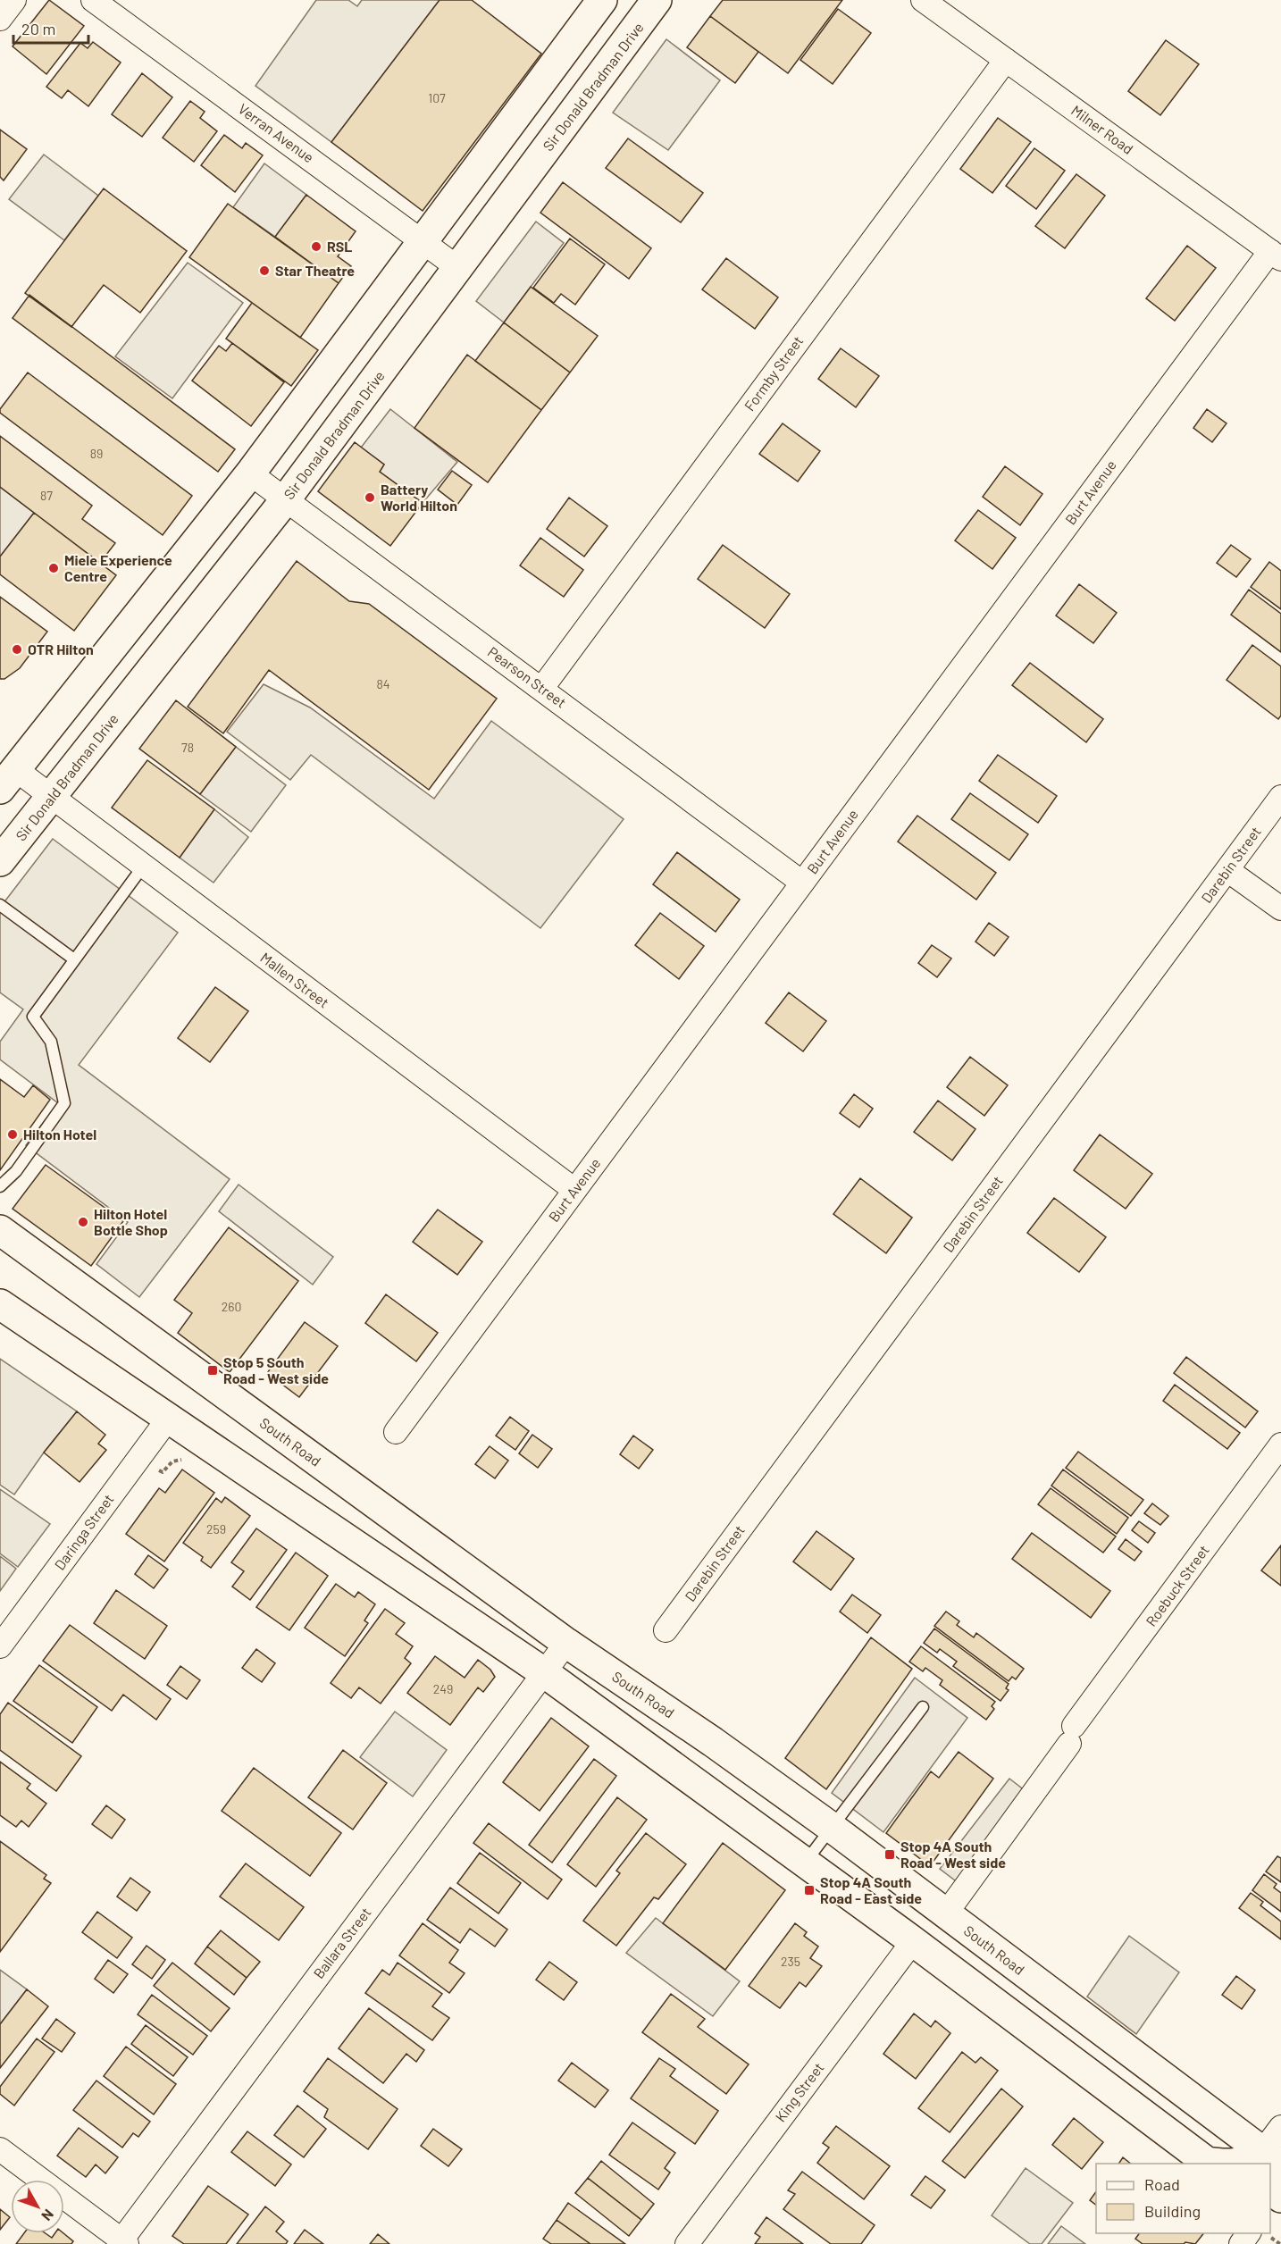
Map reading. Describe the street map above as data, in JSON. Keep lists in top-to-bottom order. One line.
{"streets":{"main road":["Sir Donald Bradman Drive","South Road"],"street":["Milner Road","Verran Avenue","Formby Street","Burt Avenue","Pearson Street","Darebin Street","Mallen Street","Daringa Street","Roebuck Street","Ballara Street","King Street"]},"crossings":[["Sir Donald Bradman Drive","Verran Avenue"],["Sir Donald Bradman Drive","Pearson Street"],["Sir Donald Bradman Drive","Mallen Street"],["Milner Road","Formby Street"],["Milner Road","Burt Avenue"],["Formby Street","Pearson Street"],["Burt Avenue","Pearson Street"],["Burt Avenue","Mallen Street"],["South Road","Roebuck Street"],["South Road","Ballara Street"]],"places":{"other":["RSL","Star Theatre","Battery World Hilton","Miele Experience Centre","OTR Hilton","Hilton Hotel","Hilton Hotel Bottle Shop"],"transit":["Stop 5 South Road - West side","Stop 4A South Road - West side","Stop 4A South Road - East side"]},"house_numbers":["107","89","87","84","78","260","259","249","235"],"legend":["Road","Building"],"scale_bar":"20 m","north":"bottom right"}
